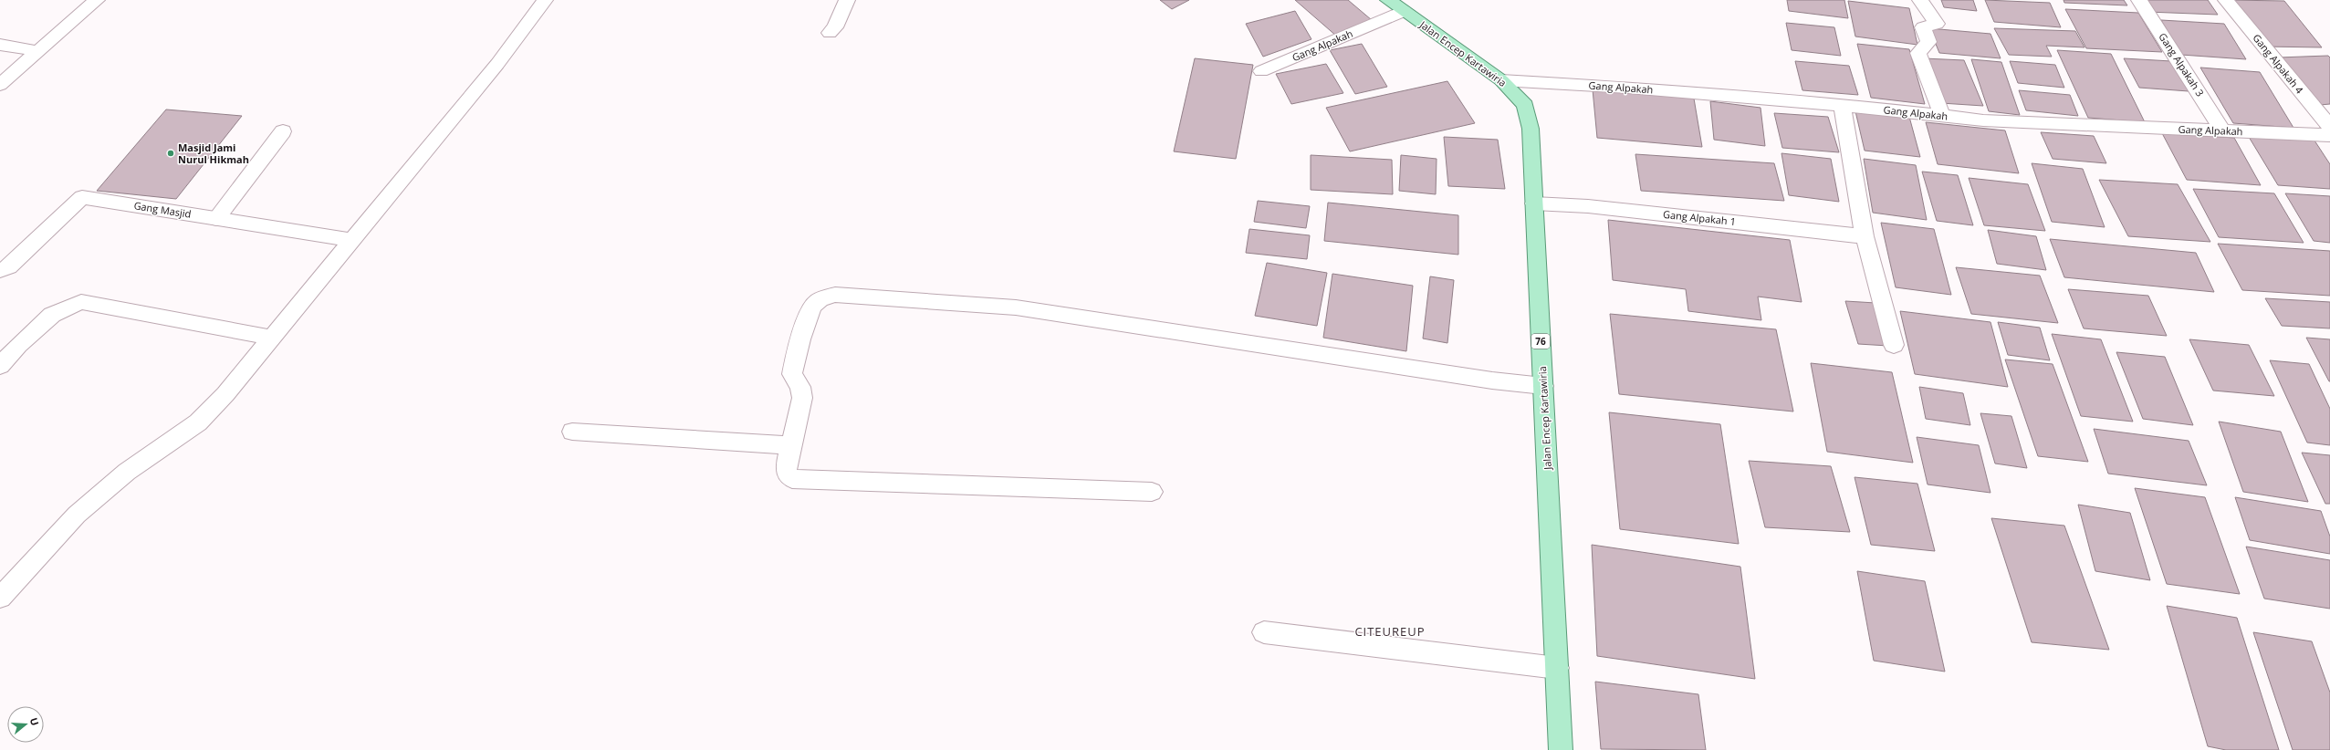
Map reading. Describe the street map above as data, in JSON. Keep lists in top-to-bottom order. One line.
{"streets":{"main road":["Jalan Encep Kartawiria","76"],"street":["Gang Alpakah","Gang Alpakah 4","Gang Alpakah 3","Gang Masjid","Gang Alpakah 1"]},"crossings":[["Gang Alpakah","Jalan Encep Kartawiria"],["Gang Alpakah","Gang Alpakah 3"],["Jalan Encep Kartawiria","Gang Alpakah 1"]],"districts":["CITEUREUP"],"places":["Masjid Jami Nurul Hikmah"],"north":"right"}
